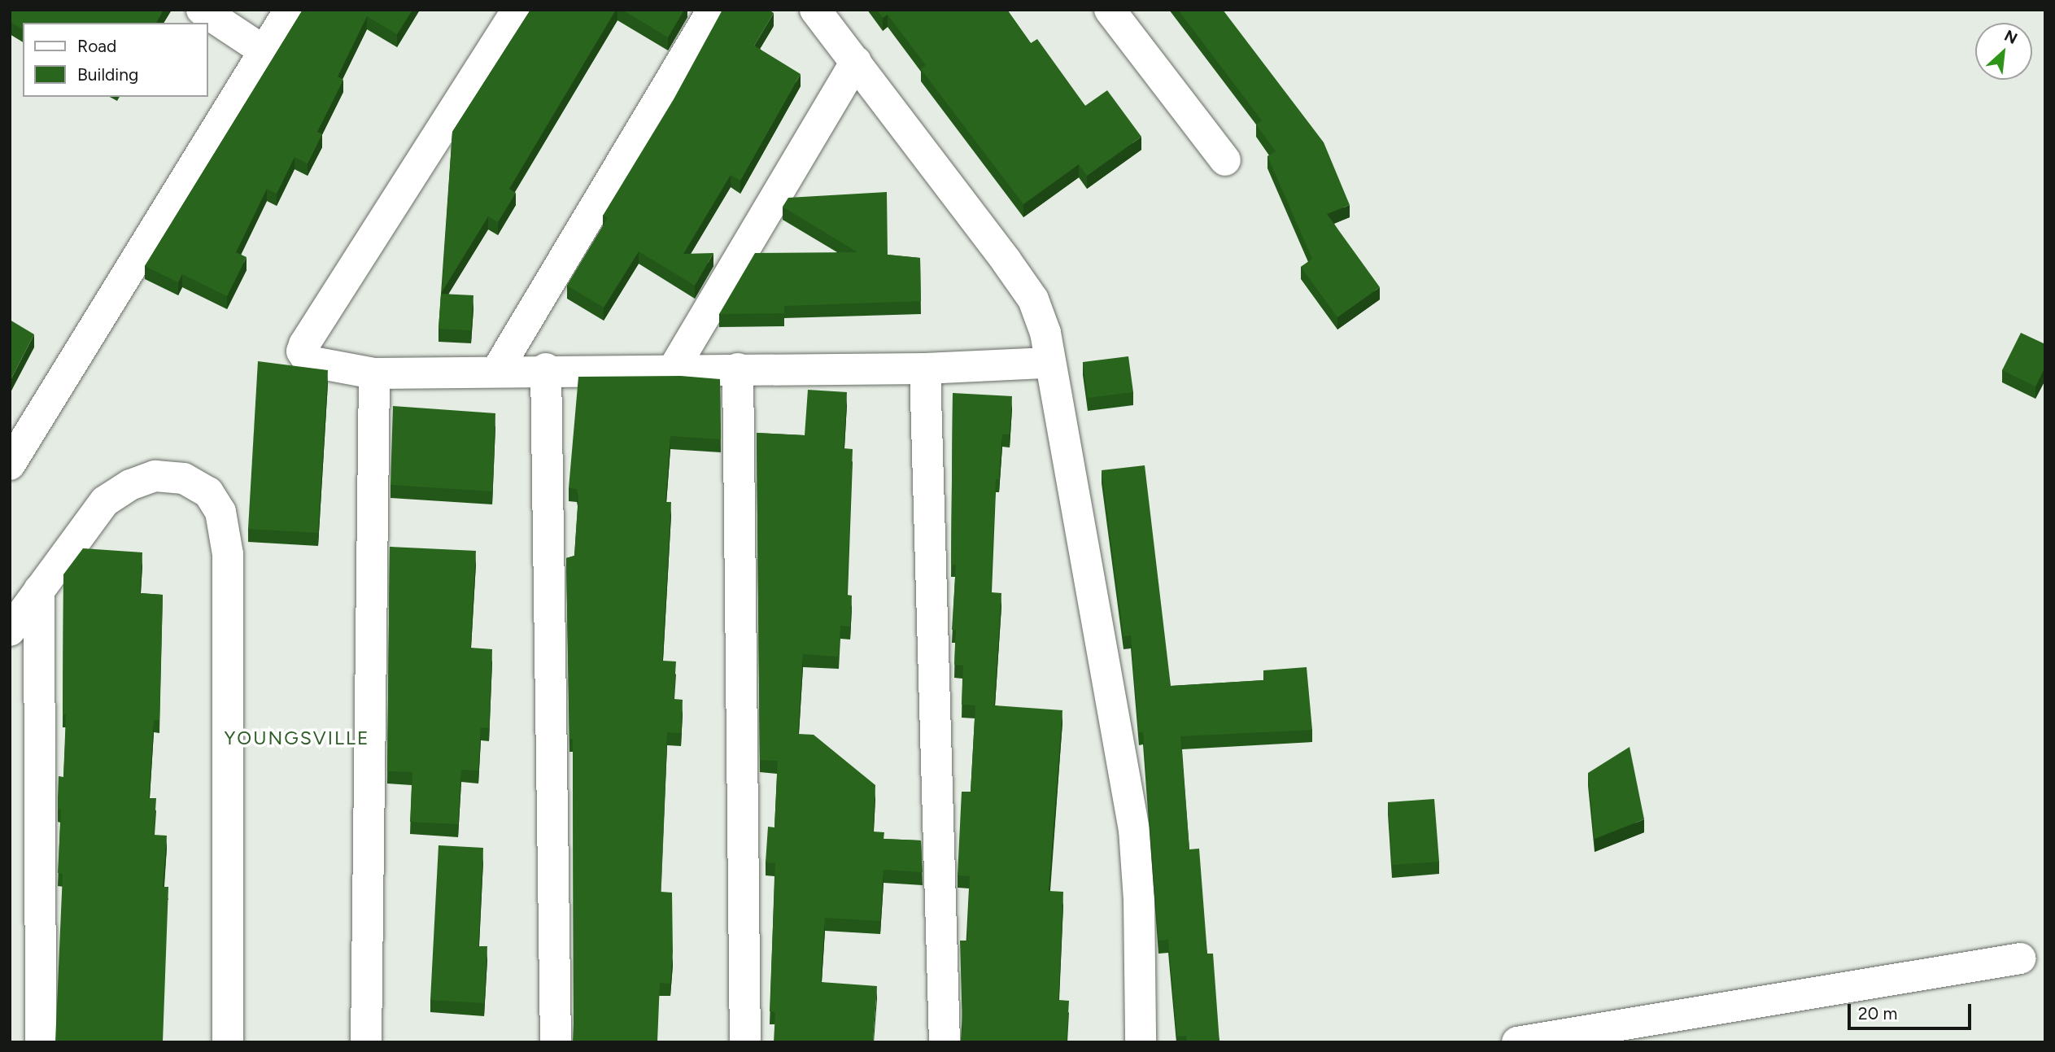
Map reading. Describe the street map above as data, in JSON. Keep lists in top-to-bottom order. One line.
{"districts":["YOUNGSVILLE"],"legend":["Road","Building"],"scale_bar":"20 m","north":"top right"}
